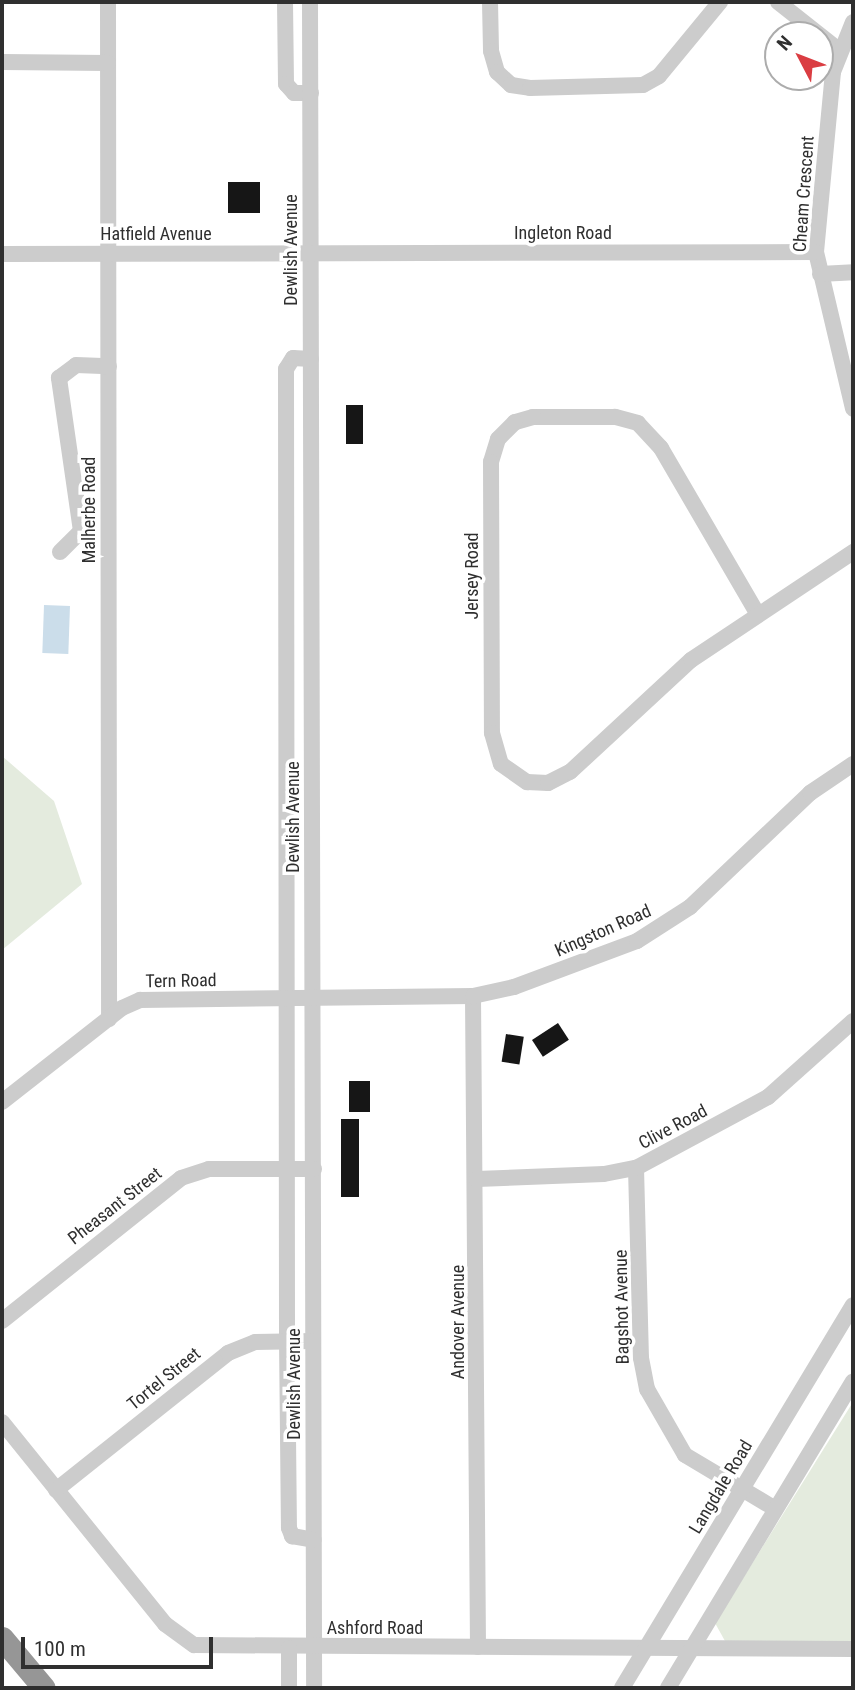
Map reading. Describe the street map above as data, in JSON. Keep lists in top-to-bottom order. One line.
{"streets":{"street":["Cheam Crescent","Ingleton Road","Hatfield Avenue","Dewlish Avenue","Malherbe Road","Jersey Road","Kingston Road","Tern Road","Clive Road","Pheasant Street","Bagshot Avenue","Andover Avenue","Tortel Street","Langdale Road","Ashford Road"]},"crossings":[["Cheam Crescent","Ingleton Road"],["Ingleton Road","Hatfield Avenue"],["Ingleton Road","Dewlish Avenue"],["Hatfield Avenue","Dewlish Avenue"],["Hatfield Avenue","Malherbe Road"],["Dewlish Avenue","Kingston Road"],["Dewlish Avenue","Tern Road"],["Dewlish Avenue","Pheasant Street"],["Dewlish Avenue","Tortel Street"],["Dewlish Avenue","Ashford Road"],["Malherbe Road","Tern Road"],["Kingston Road","Tern Road"],["Kingston Road","Andover Avenue"],["Clive Road","Bagshot Avenue"],["Clive Road","Andover Avenue"],["Bagshot Avenue","Langdale Road"],["Andover Avenue","Ashford Road"],["Tortel Street","Ashford Road"],["Langdale Road","Ashford Road"]],"scale_bar":"100 m","north":"top left"}
